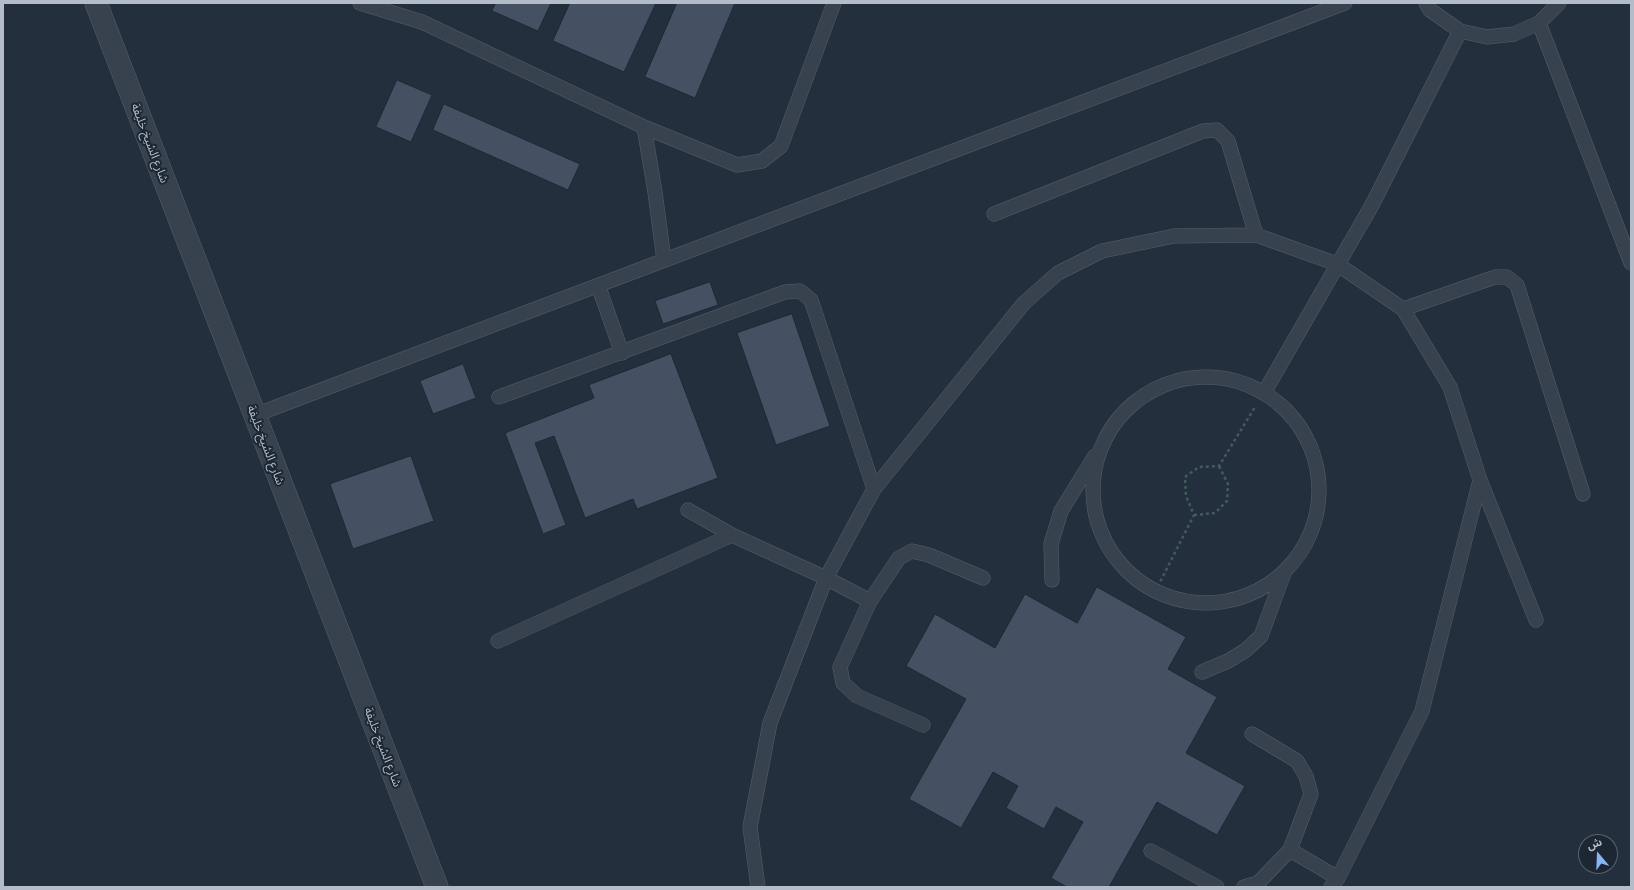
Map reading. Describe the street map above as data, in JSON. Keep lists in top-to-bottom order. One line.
{"streets":{"street":["شارع الشيخ خليفة"]},"north":"top"}
